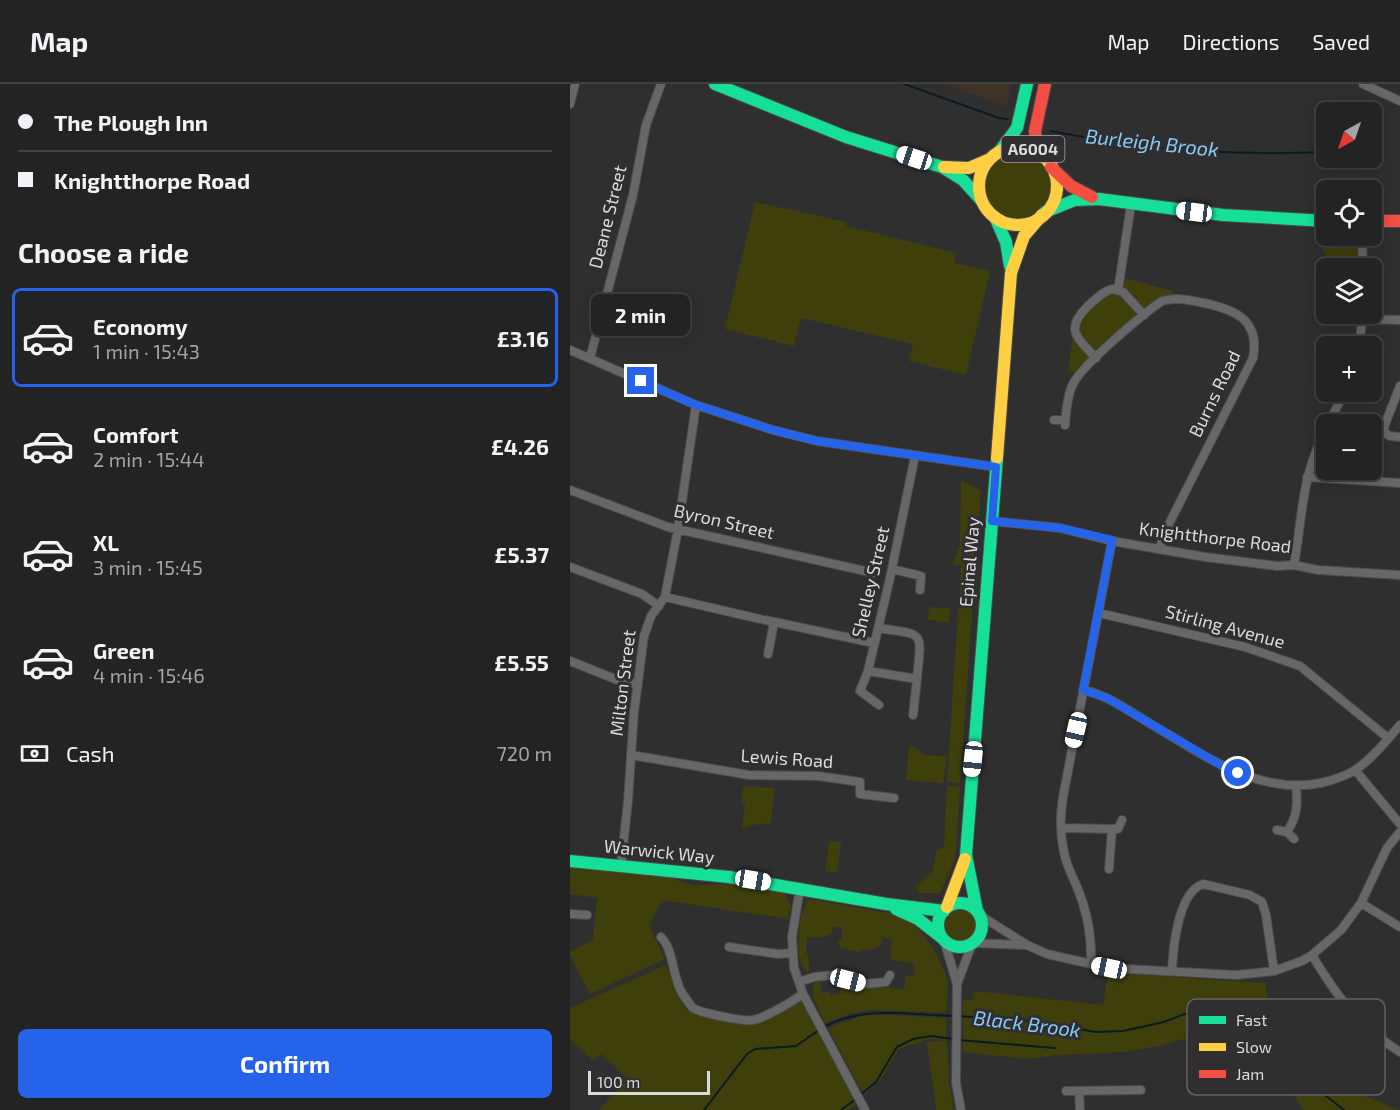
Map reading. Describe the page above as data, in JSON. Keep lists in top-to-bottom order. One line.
{"streets":{"street":["A6004","Deane Street","Burns Road","Byron Street","Knightthorpe Road","Epinal Way","Shelley Street","Stirling Avenue","Milton Street","Lewis Road","Warwick Way"]},"crossings":[["A6004","Epinal Way"],["Burns Road","Knightthorpe Road"],["Byron Street","Milton Street"],["Knightthorpe Road","Epinal Way"],["Epinal Way","Warwick Way"],["Milton Street","Lewis Road"],["Milton Street","Warwick Way"]],"water":["Burleigh Brook","Black Brook"],"legend":["Fast","Slow","Jam"],"scale_bar":"100 m","north":"bottom left","page":{"header":"Map","nav":["Map","Directions","Saved"],"banner":["The Plough Inn","Knightthorpe Road"],"map_buttons":["+","−"],"heading":"Choose a ride","list":[{"name":"Economy","note":"1 min · 15:43","value":"£3.16"},{"name":"Comfort","note":"2 min · 15:44","value":"£4.26"},{"name":"XL","note":"3 min · 15:45","value":"£5.37"},{"name":"Green","note":"4 min · 15:46","value":"£5.55"}],"bubble":"2 min","pay":["Cash","720 m"],"buttons":"Confirm","scale":"100 m"}}
